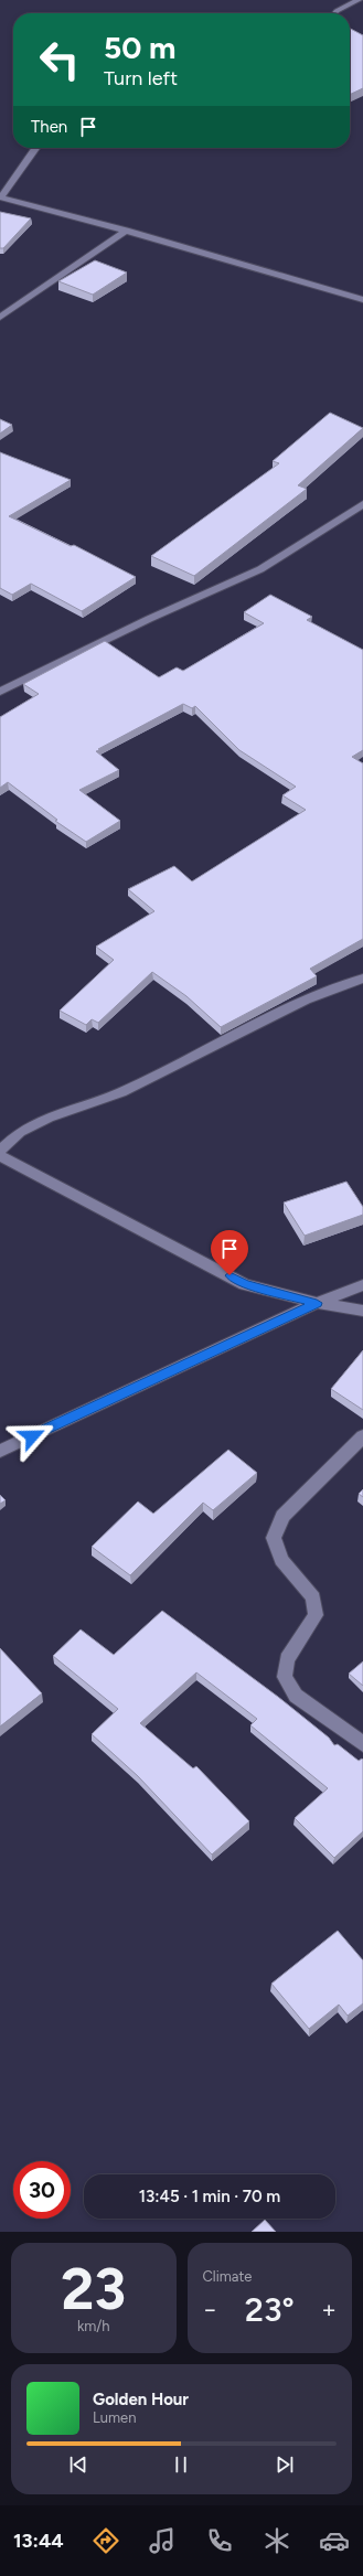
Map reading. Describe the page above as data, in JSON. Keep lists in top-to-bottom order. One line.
{"page":{"turn":["50 m","Turn left"],"then":"Then","limit":"30","trip":"13:45 · 1 min · 70 m","tile":[["23","km/h"],"Climate"],"heat":["−","23°","+"],"song":["Golden Hour","Lumen"],"tabs":"13:44"}}
